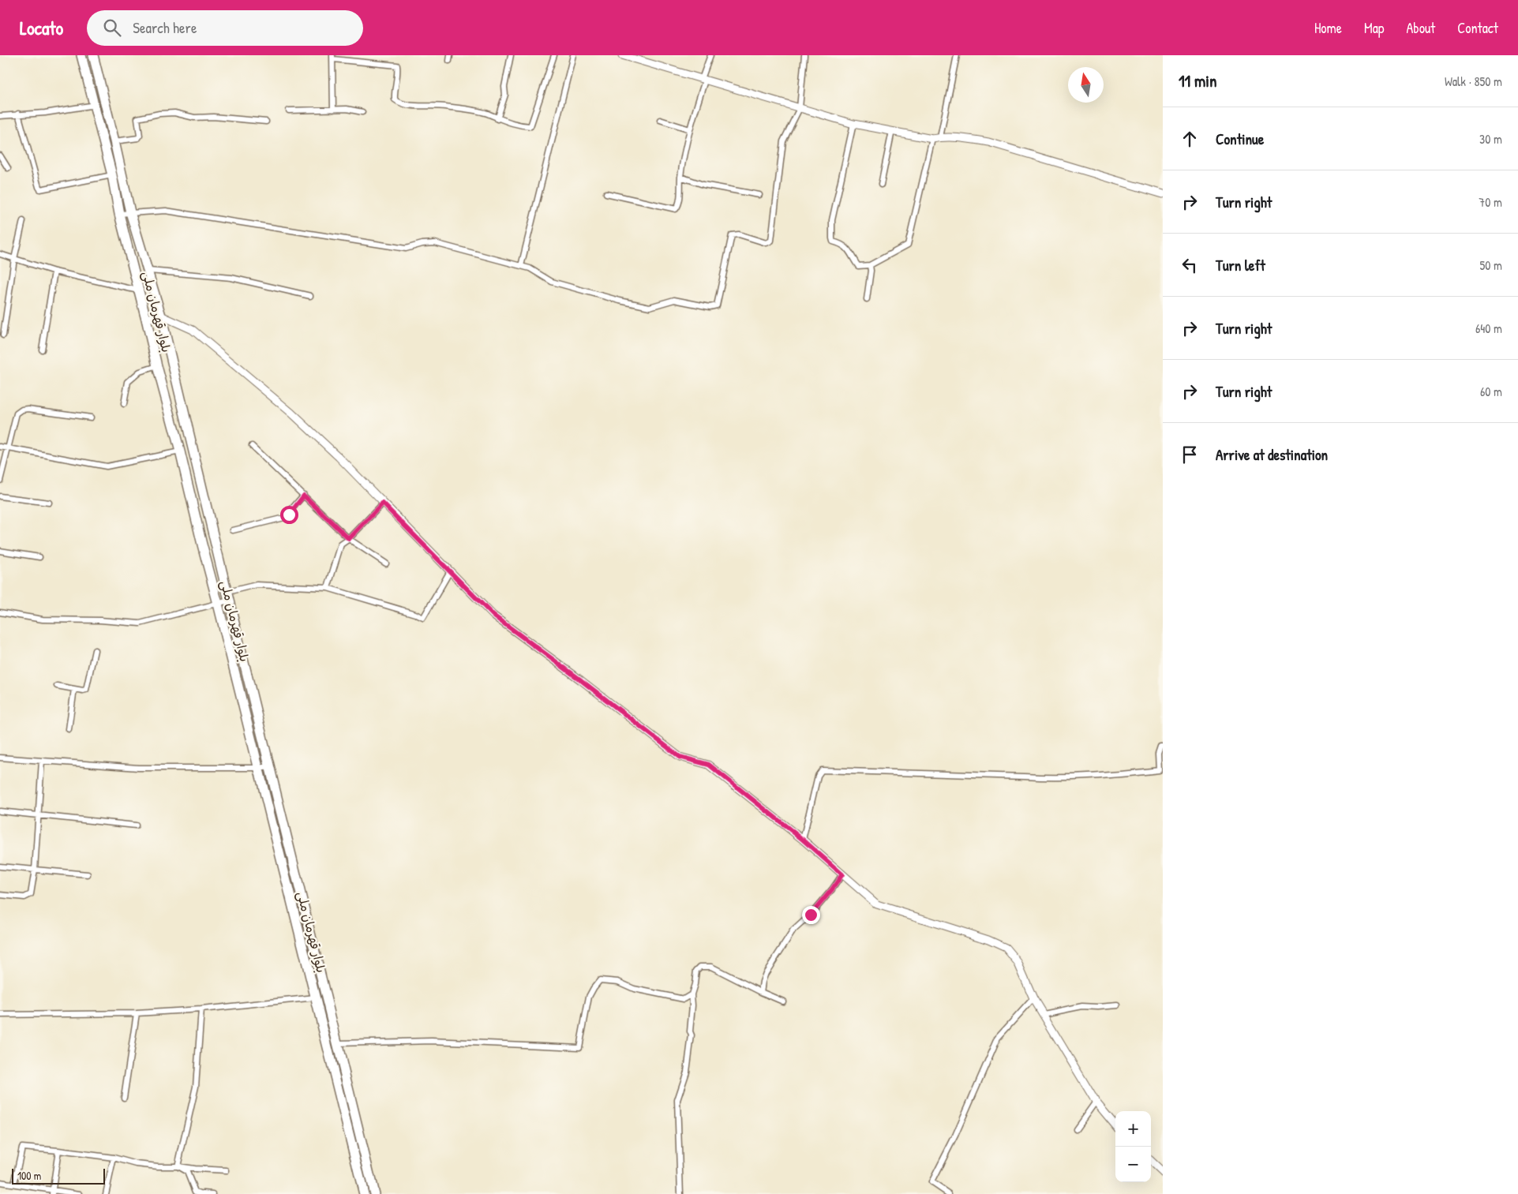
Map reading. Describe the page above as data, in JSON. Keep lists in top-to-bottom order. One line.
{"streets":{"highway":["بلوار قهرمان ملی"]},"scale_bar":"100 m","north":"top","page":{"header":"Locato","search":"Search here","nav":["Home","Map","About","Contact"],"heading":["11 min","Walk · 850 m"],"list":[["Continue","30 m"],["Turn right","70 m"],["Turn left","50 m"],["Turn right","640 m"],["Turn right","60 m"],"Arrive at destination"],"map_buttons":["+","−"],"scale":"100 m"}}
